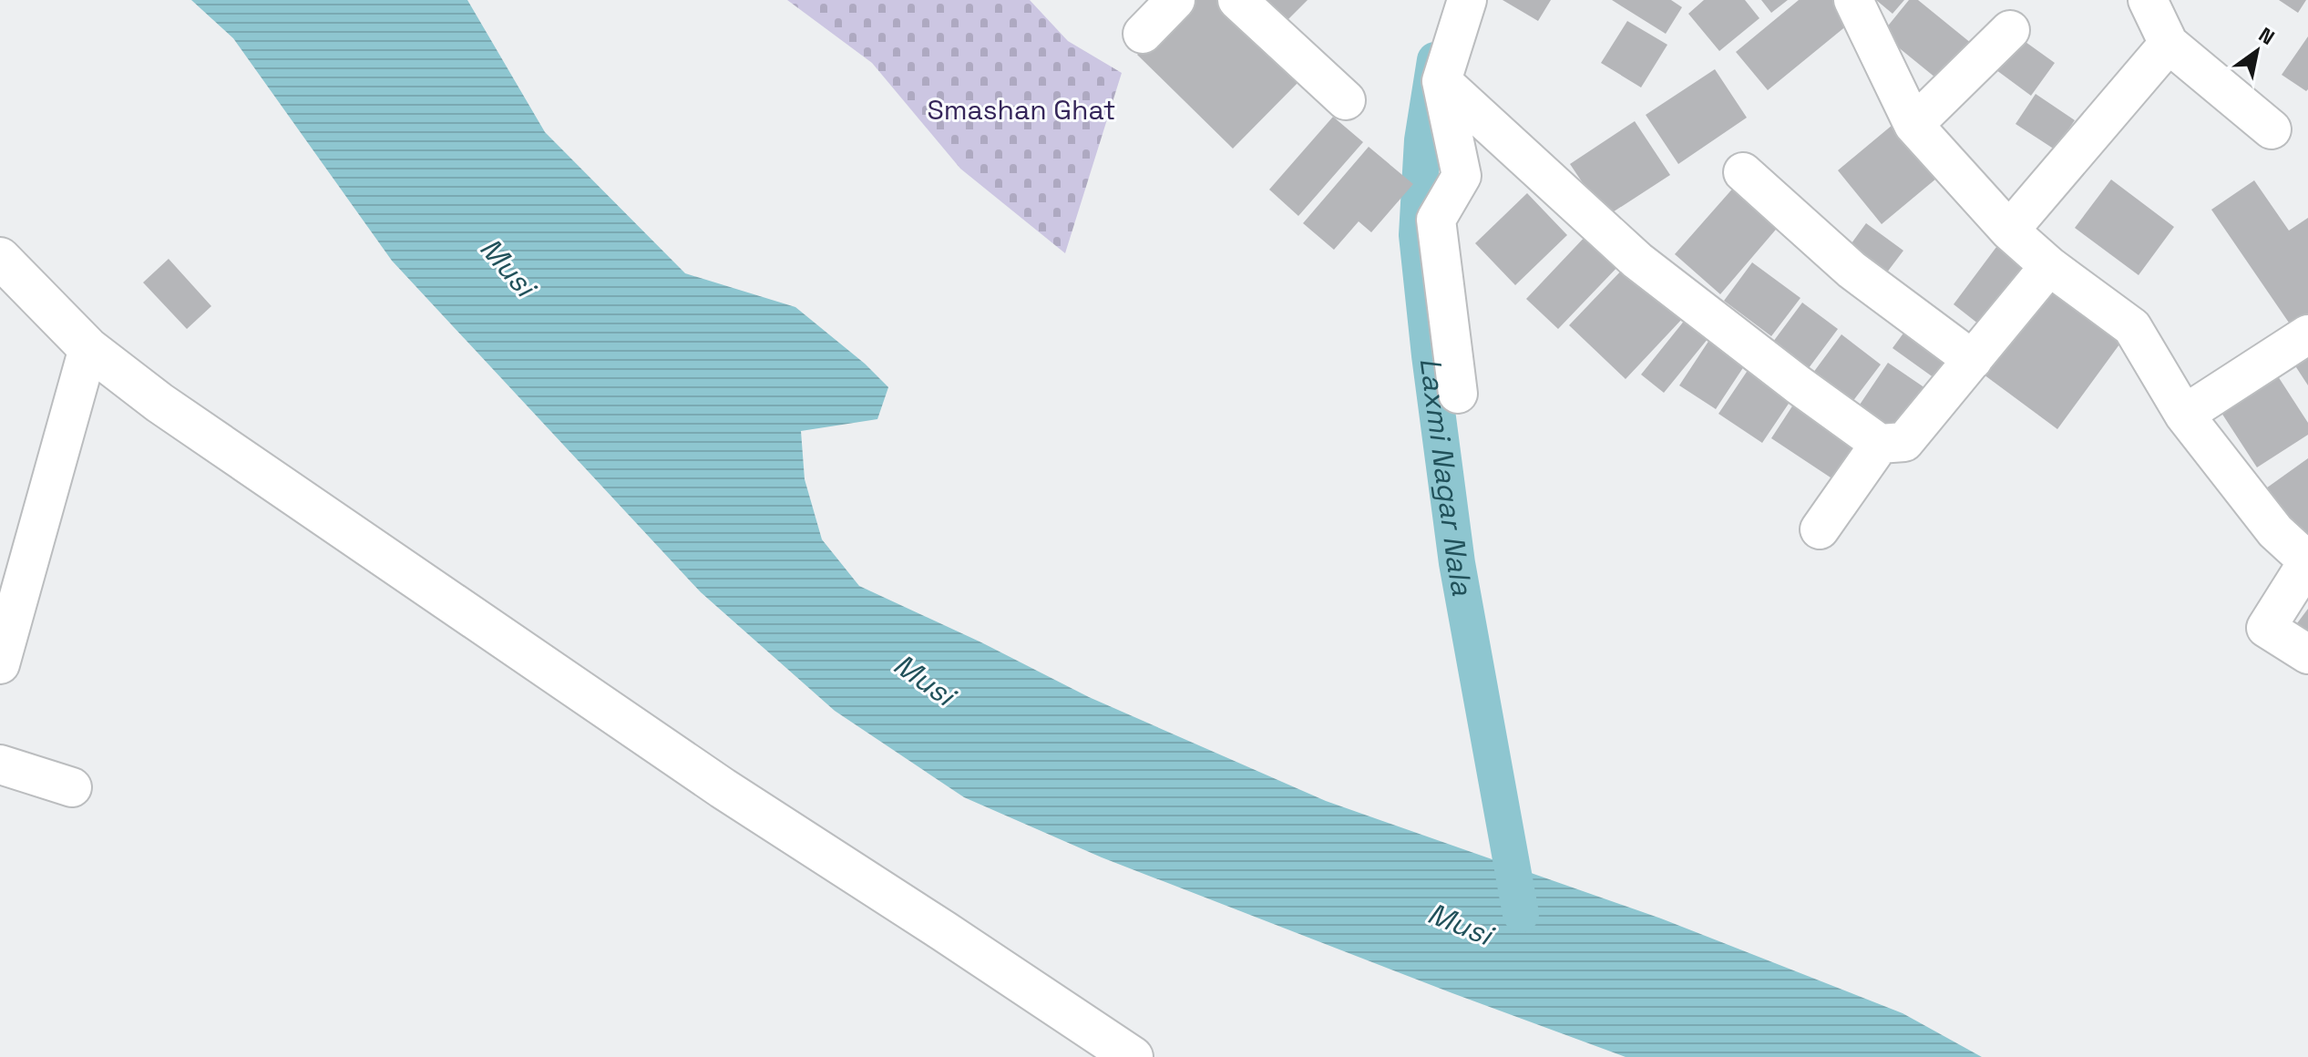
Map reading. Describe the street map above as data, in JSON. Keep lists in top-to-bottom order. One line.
{"water":["Musi","Laxmi Nagar Nala"],"parks":["Smashan Ghat"],"north":"top right"}
